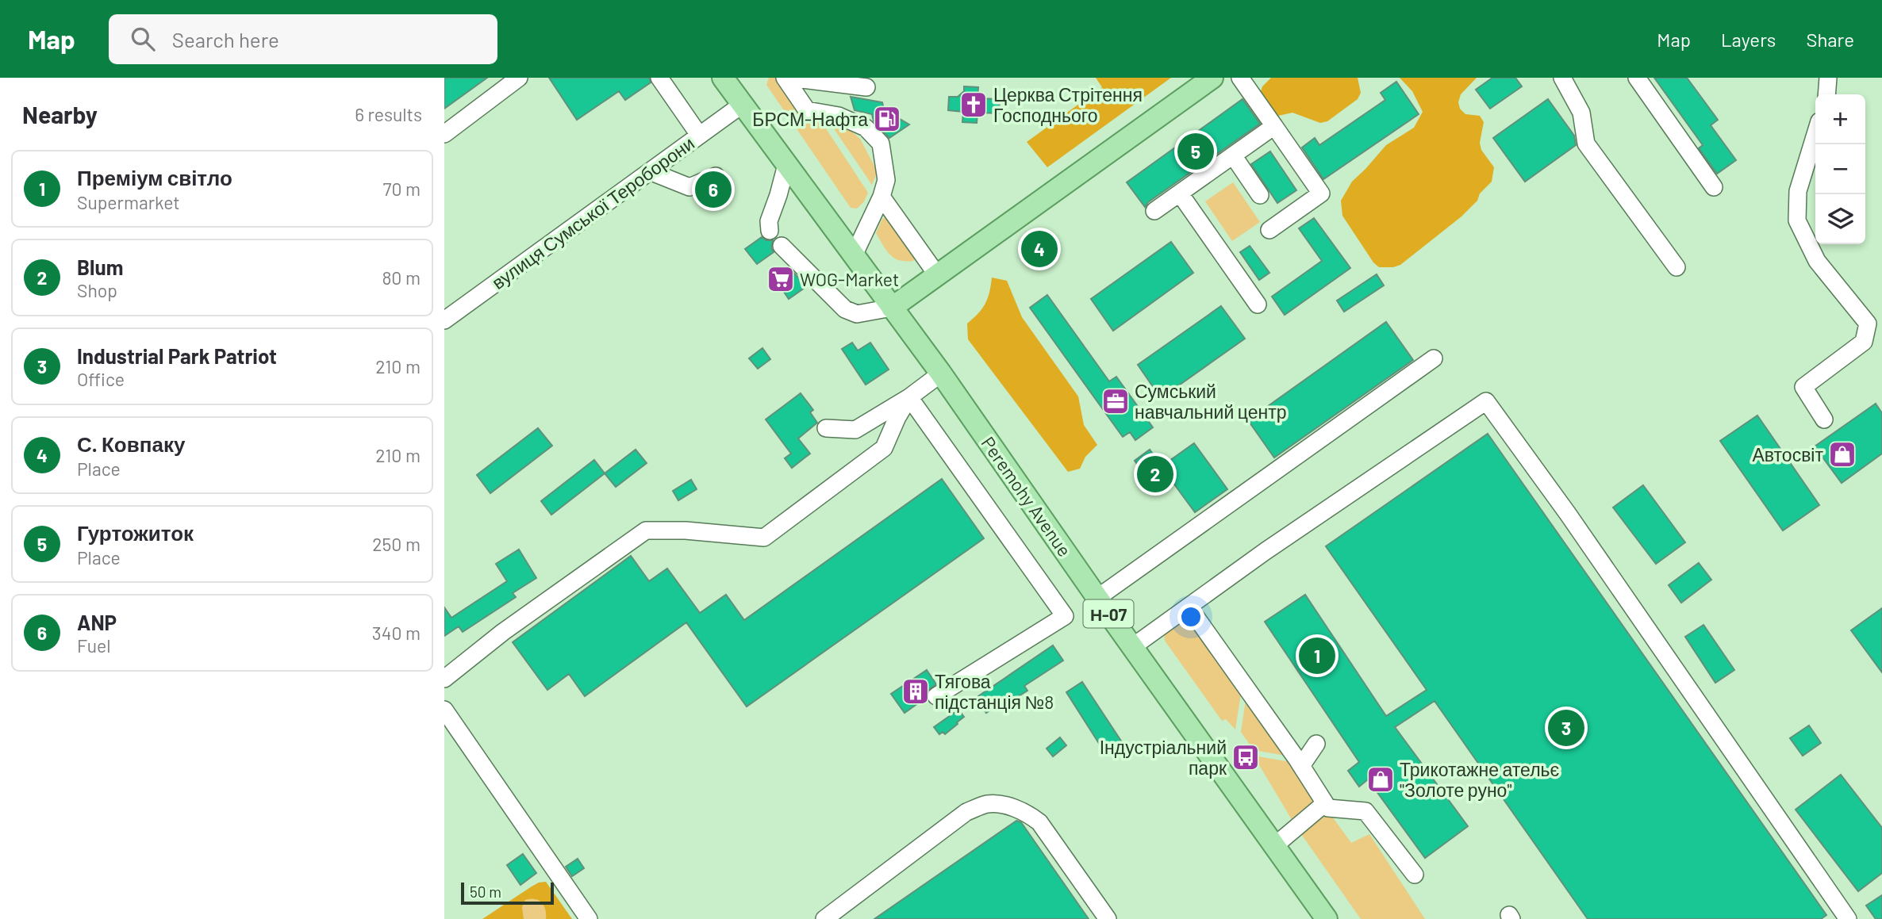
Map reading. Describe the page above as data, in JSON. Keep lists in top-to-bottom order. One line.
{"streets":{"main road":["Peremohy Avenue","Н-07"],"street":["вулиця Сумської Тероборони"]},"crossings":[["вулиця Сумської Тероборони","Peremohy Avenue"]],"places":{"church":["Церква Стрітення Господнього"],"fuel station":["БРСМ-Нафта"],"supermarket":["WOG-Market"],"office":["Сумський навчальний центр"],"shop":["Автосвіт","Трикотажне ательє \"Золоте руно\""],"building":["Тягова підстанція №8"],"bus stop":["Індустріальний парк"]},"scale_bar":"50 m","page":{"header":"Map","search":"Search here","nav":["Map","Layers","Share"],"heading":["Nearby","6 results"],"map_buttons":["+","−"],"pins":["5","6","4","2","1","3"],"list":[{"mark":"1","name":"Преміум світло","note":"Supermarket","value":"70 m"},{"mark":"2","name":"Blum","note":"Shop","value":"80 m"},{"mark":"3","name":"Industrial Park Patriot","note":"Office","value":"210 m"},{"mark":"4","name":"С. Ковпаку","note":"Place","value":"210 m"},{"mark":"5","name":"Гуртожиток","note":"Place","value":"250 m"},{"mark":"6","name":"ANP","note":"Fuel","value":"340 m"}],"scale":"50 m"}}
